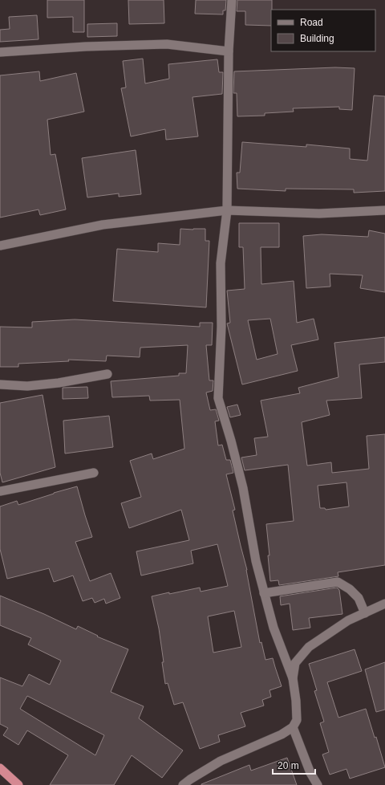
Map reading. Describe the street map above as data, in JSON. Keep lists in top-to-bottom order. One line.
{"legend":["Road","Building"],"scale_bar":"20 m"}
